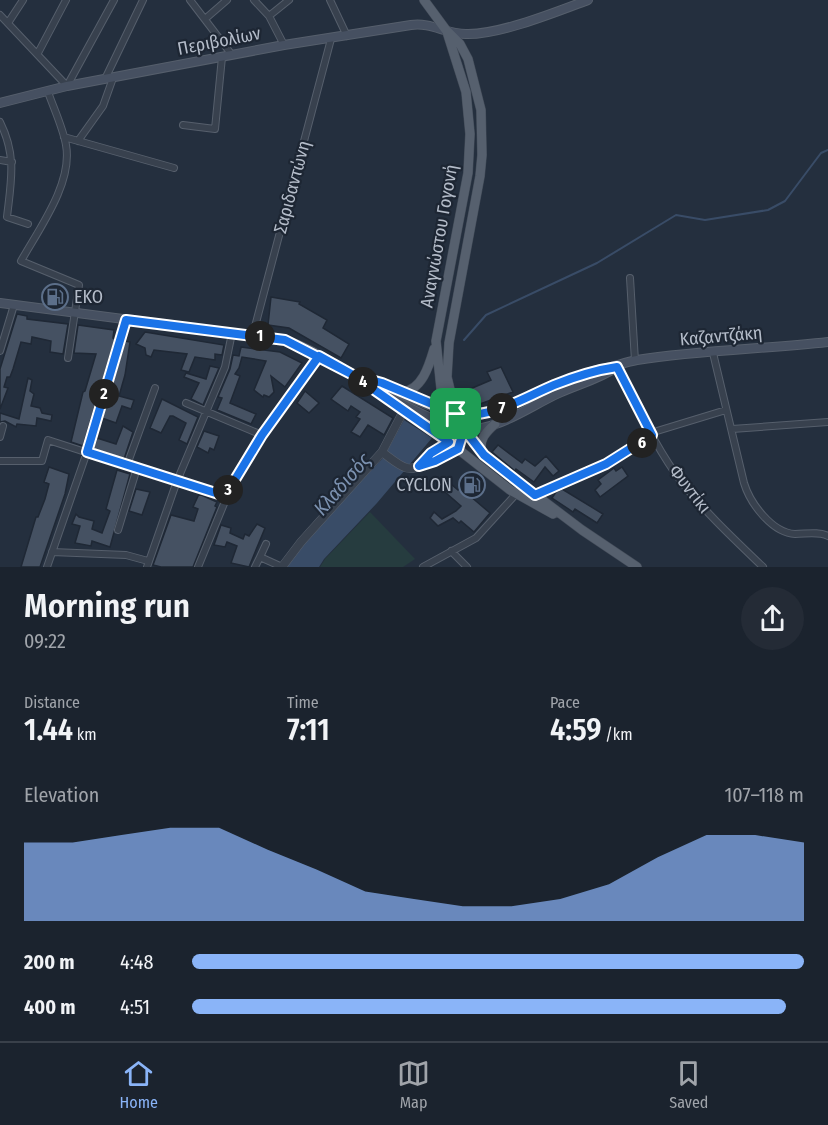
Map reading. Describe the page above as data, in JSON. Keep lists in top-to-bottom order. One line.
{"streets":{"main road":["Περιβολίων","Αναγνώστου Γογονή","Καζαντζάκη"],"street":["Σαριδαντώνη","Φυντίκι"]},"crossings":[["Περιβολίων","Σαριδαντώνη"],["Περιβολίων","Αναγνώστου Γογονή"],["Αναγνώστου Γογονή","Καζαντζάκη"],["Καζαντζάκη","Φυντίκι"]],"water":["Κλαδισός"],"places":{"fuel station":["EKO","CYCLON"]},"page":{"pins":["1","4","2","7","6","3"],"heading":["Morning run","09:22"],"stats":[["Distance","1.44 km"],["Time","7:11"],["Pace","4:59 /km"]],"chart":["Elevation","107–118 m"],"list":[{"name":"200 m","note":"4:48"},{"name":"400 m","note":"4:51"}],"tabs":["Home","Map","Saved"]}}
